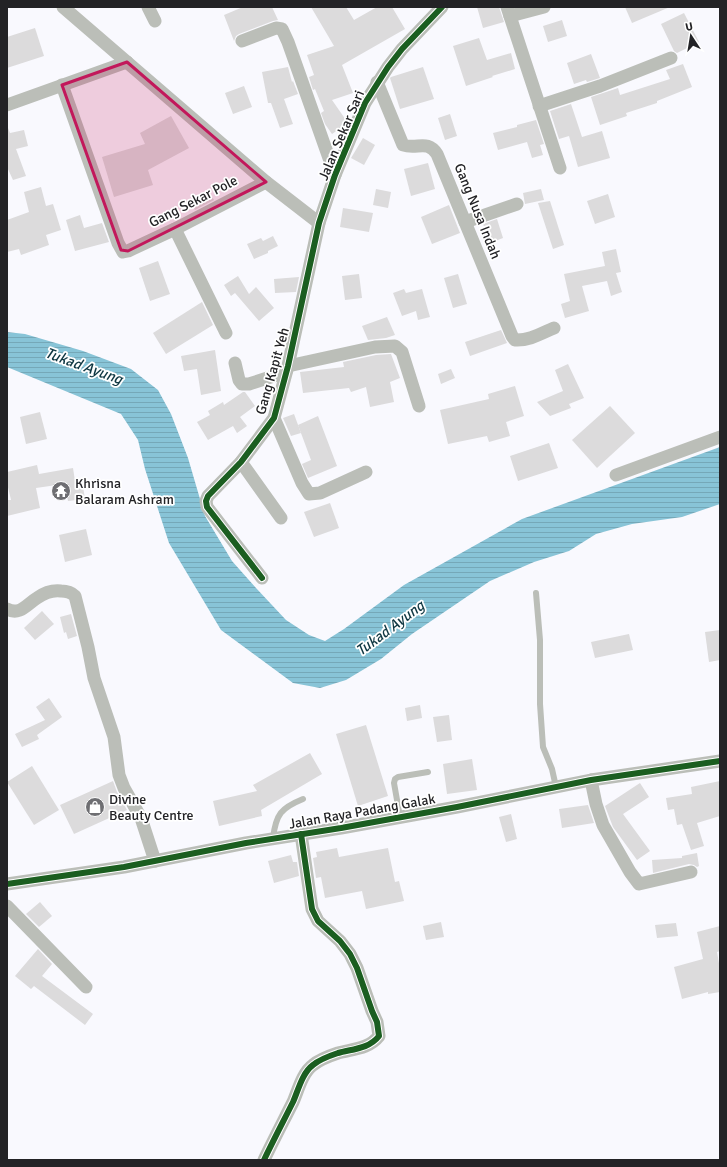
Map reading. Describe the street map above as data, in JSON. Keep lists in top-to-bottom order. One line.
{"streets":{"street":["Jalan Sekar Sari","Gang Sekar Pole","Gang Nusa Indah","Gang Kapit Yeh","Jalan Raya Padang Galak"]},"crossings":[["Jalan Sekar Sari","Gang Nusa Indah"],["Jalan Sekar Sari","Gang Kapit Yeh"]],"water":["Tukad Ayung"],"places":{"temple":["Khrisna Balaram Ashram"],"shop":["Divine Beauty Centre"]},"north":"top"}
